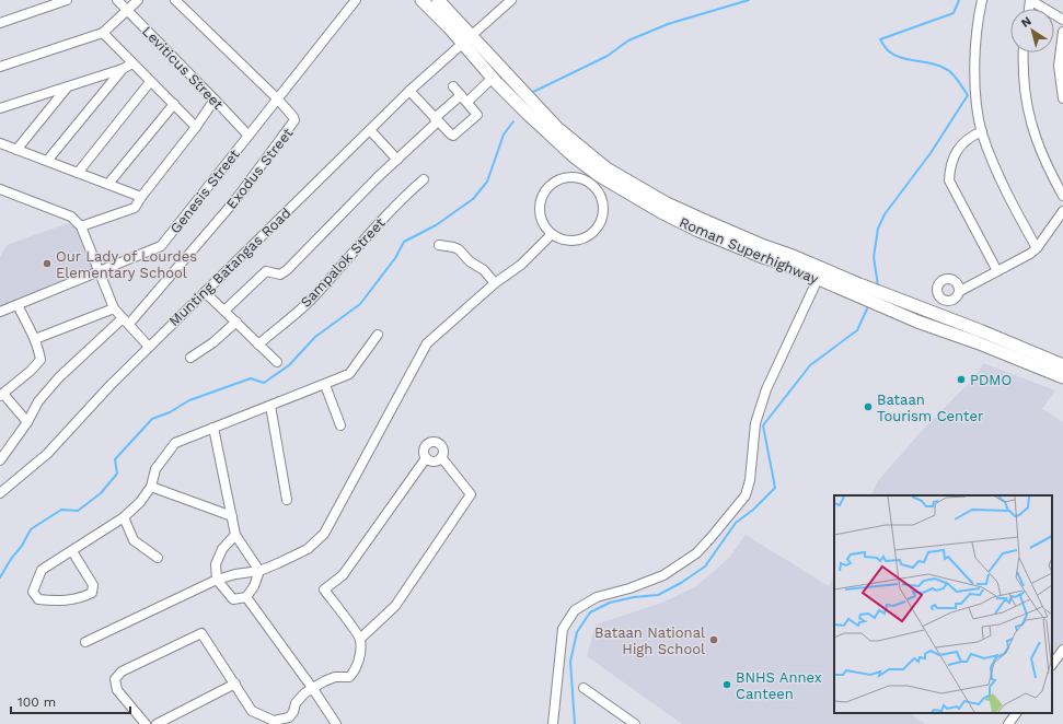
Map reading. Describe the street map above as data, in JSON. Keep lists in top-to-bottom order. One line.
{"streets":{"main road":["Roman Superhighway"],"street":["Leviticus Street","Exodus Street","Genesis Street","Sampalok Street","Munting Batangas Road"]},"crossings":[["Leviticus Street","Genesis Street"],["Exodus Street","Genesis Street"],["Roman Superhighway","Munting Batangas Road"]],"places":["Our Lady of Lourdes Elementary School","PDMO","Bataan Tourism Center","Bataan National High School","BNHS Annex Canteen"],"scale_bar":"100 m","north":"top left"}
